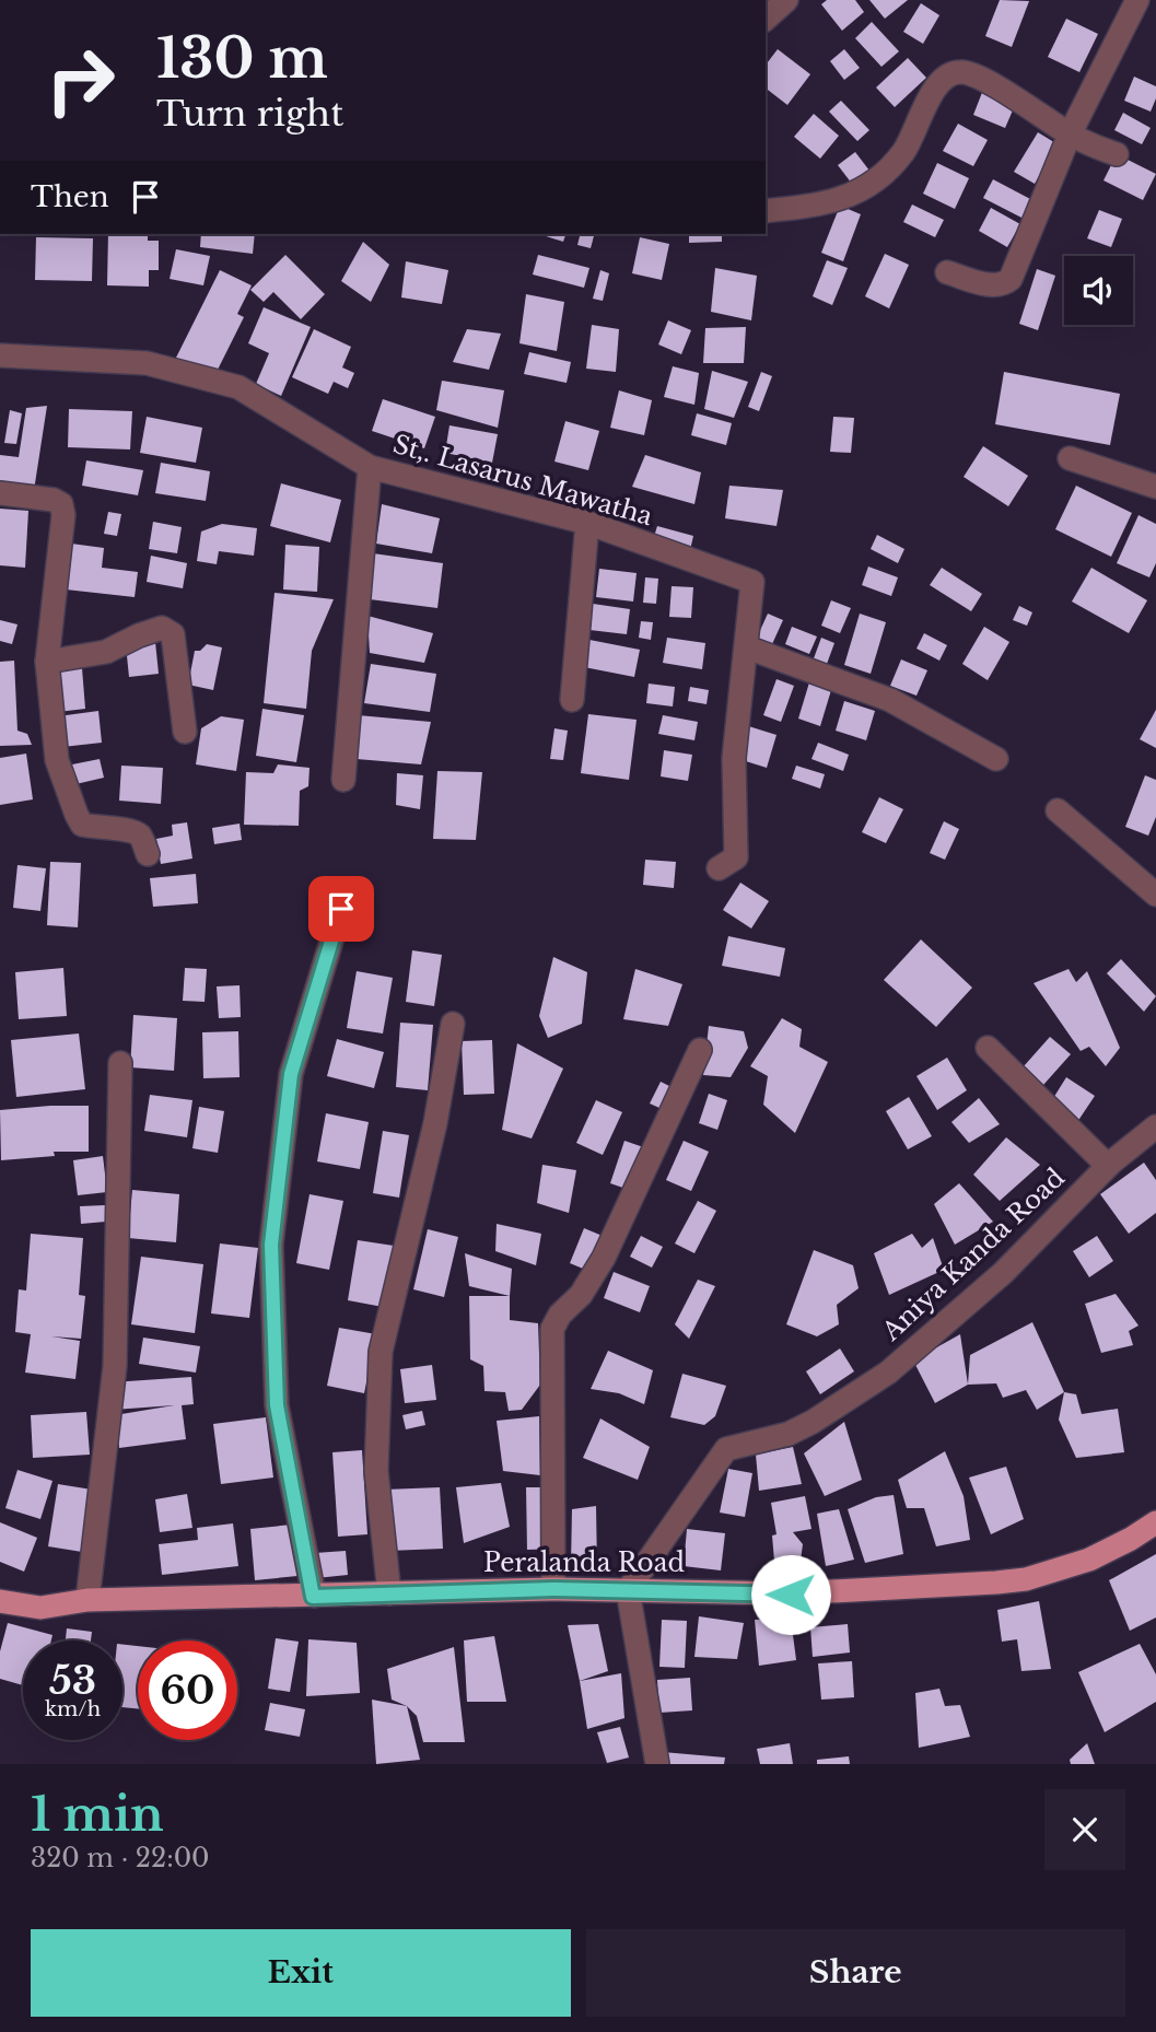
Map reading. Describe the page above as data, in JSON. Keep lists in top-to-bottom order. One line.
{"streets":{"main road":["Peralanda Road"],"street":["St,. Lasarus Mawatha","Aniya Kanda Road"]},"crossings":[["Aniya Kanda Road","Peralanda Road"]],"page":{"turn":["130 m","Turn right"],"then":"Then","speed":"53 km/h","limit":"60","heading":["1 min","320 m · 22:00"],"buttons":["Exit","Share"]}}
